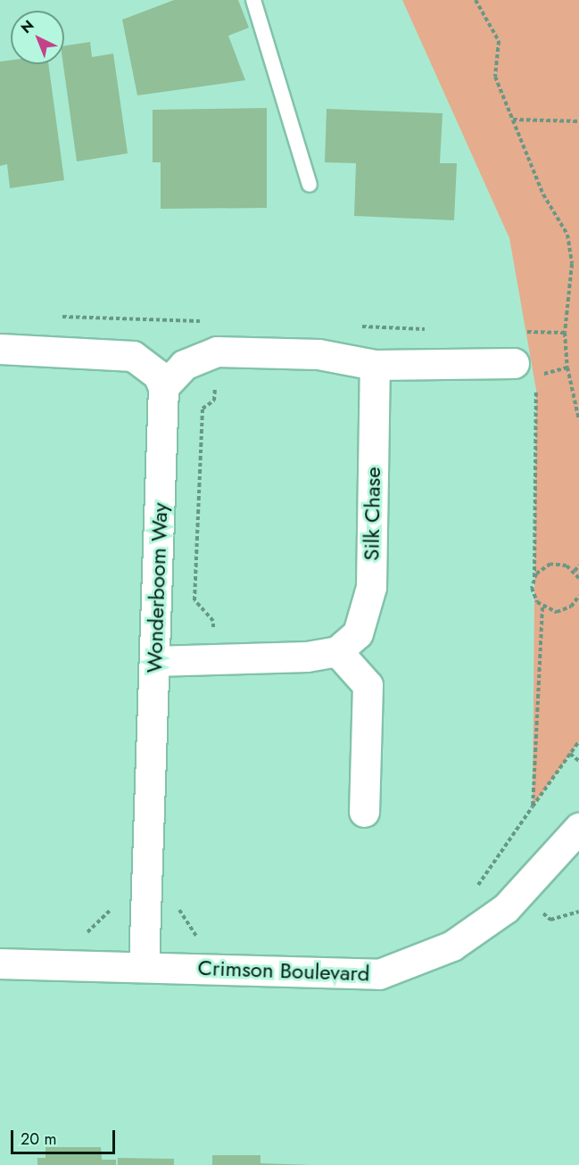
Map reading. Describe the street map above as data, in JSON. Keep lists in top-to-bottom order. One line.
{"streets":{"street":["Silk Chase","Wonderboom Way","Crimson Boulevard"]},"crossings":[["Wonderboom Way","Crimson Boulevard"]],"scale_bar":"20 m","north":"top left"}
